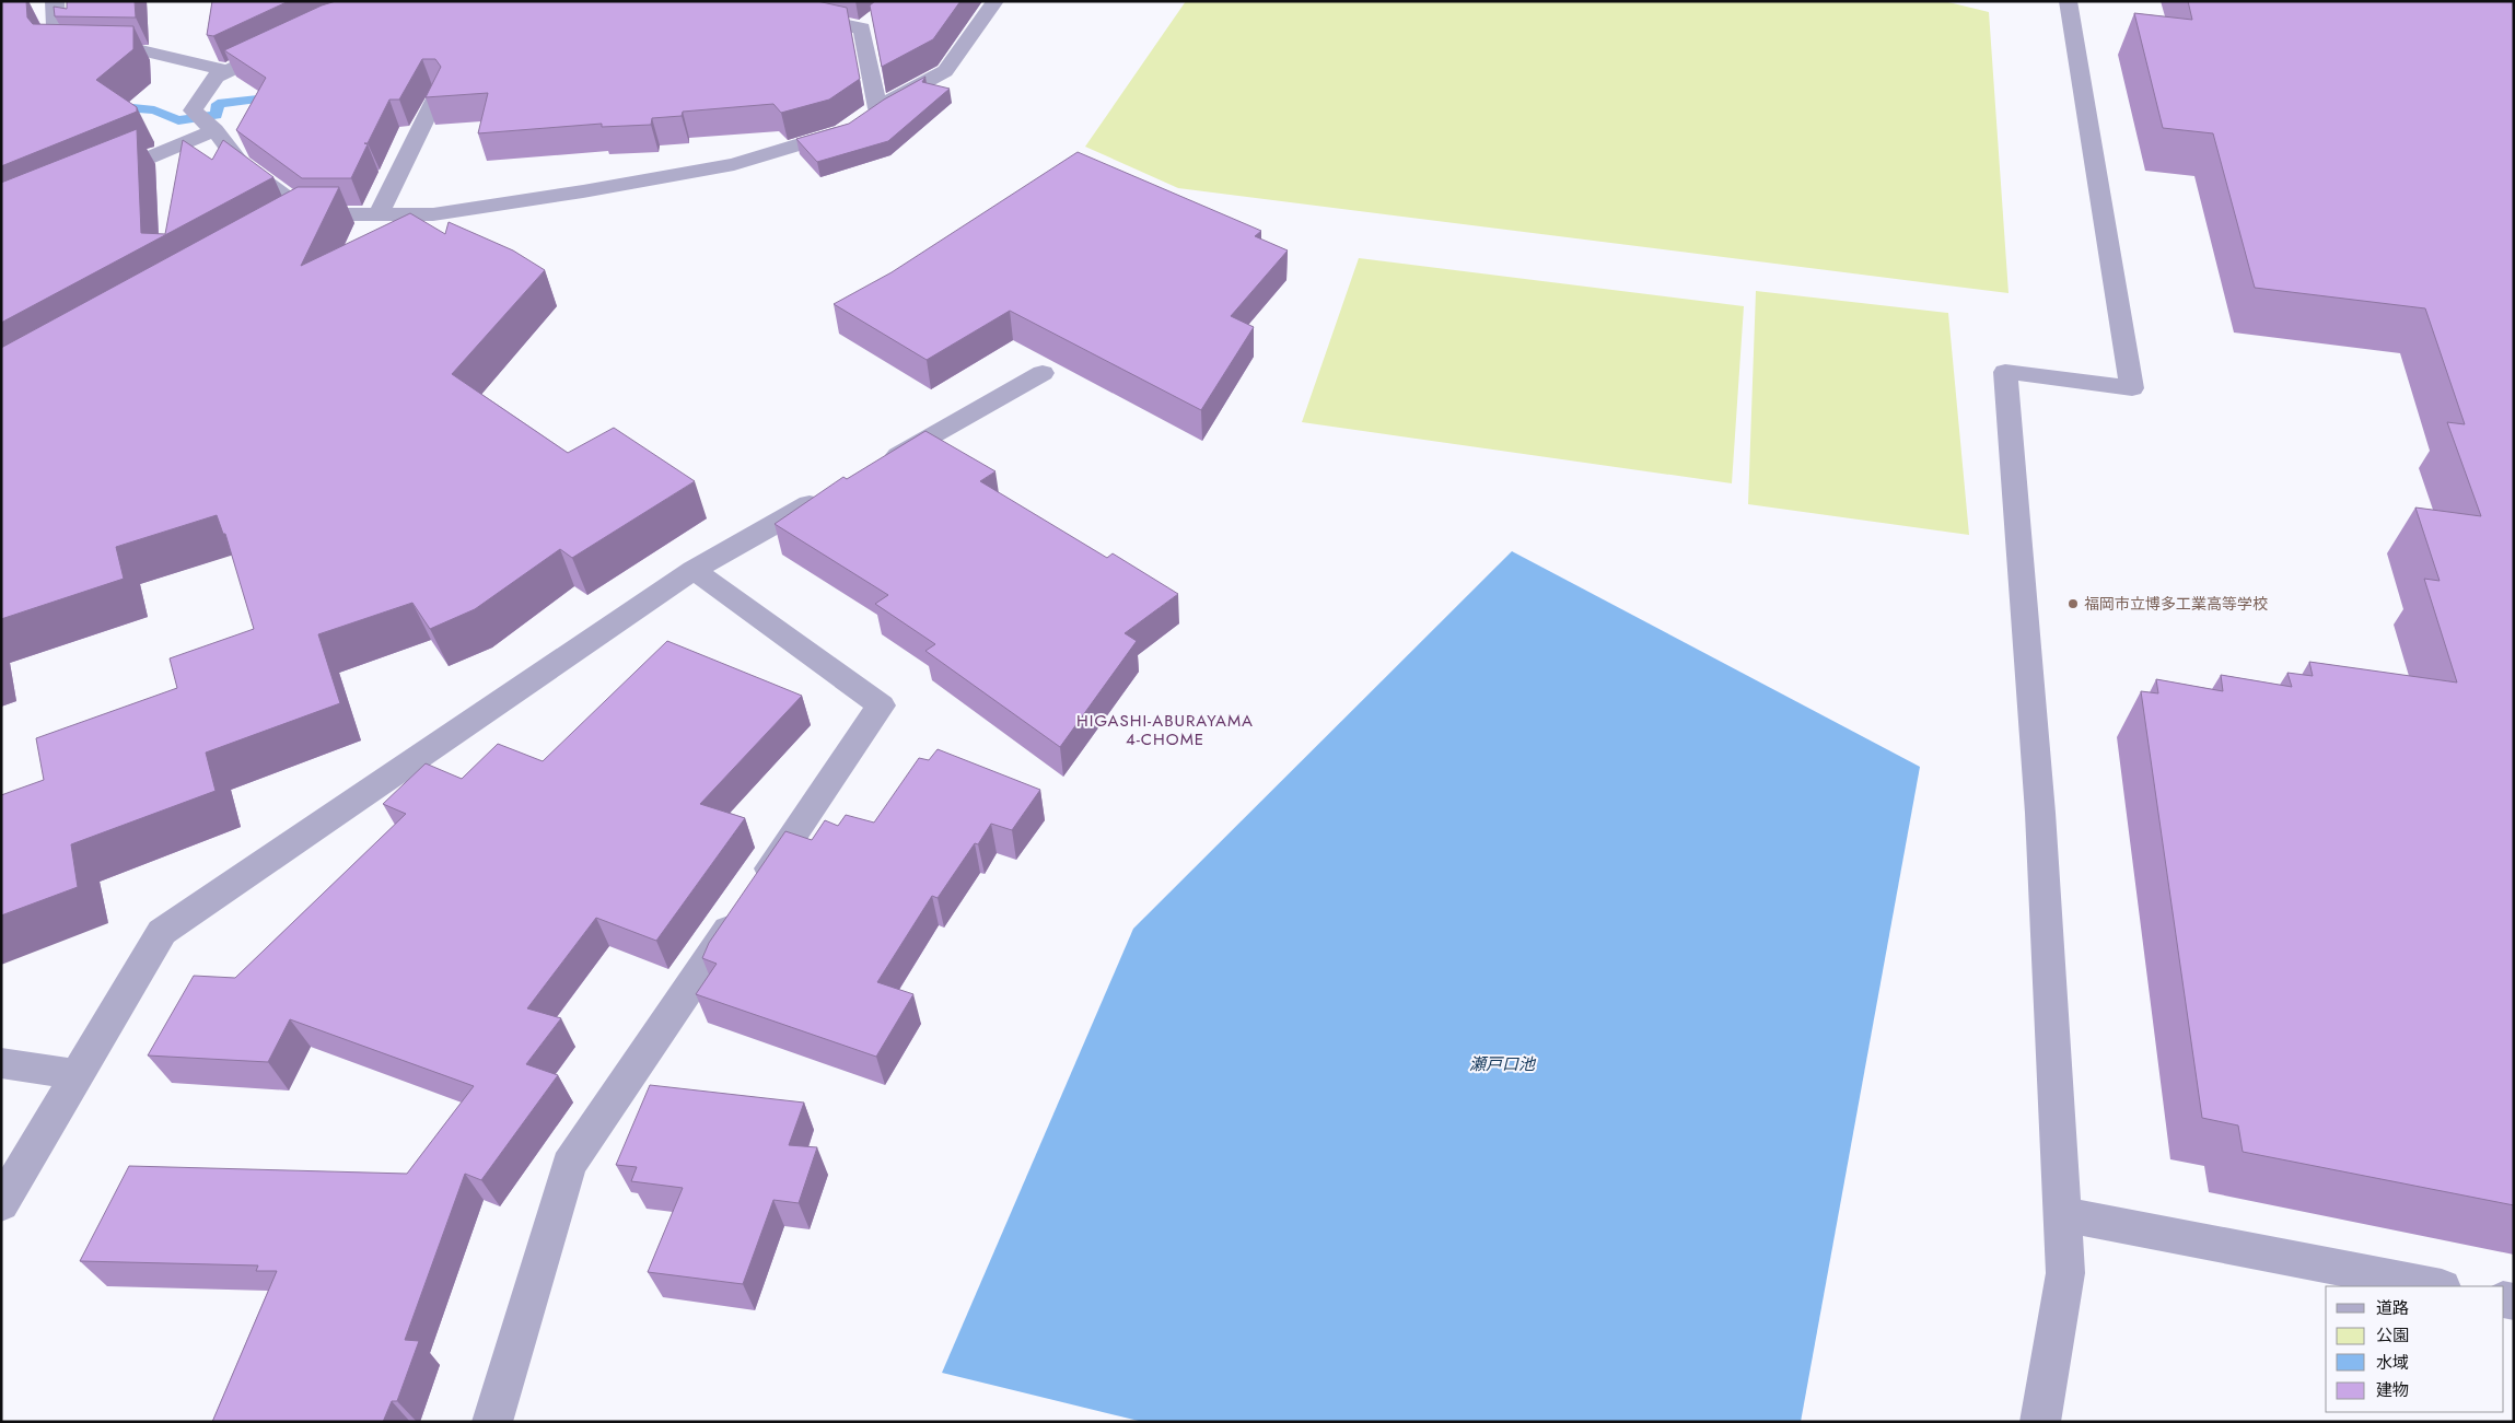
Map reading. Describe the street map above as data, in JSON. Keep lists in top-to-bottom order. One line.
{"districts":["HIGASHI-ABURAYAMA 4-CHOME"],"water":["瀬戸口池"],"places":["福岡市立博多工業高等学校"],"legend":["道路","公園","水域","建物"]}
